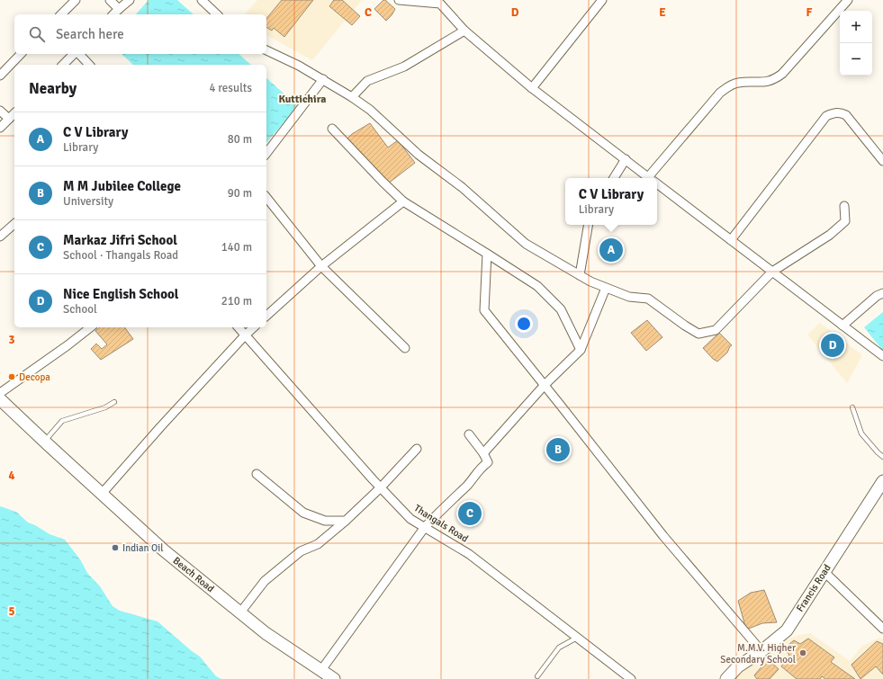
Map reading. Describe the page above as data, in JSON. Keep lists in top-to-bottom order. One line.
{"streets":{"main road":["Beach Road","Francis Road"],"street":["Thangals Road"]},"districts":["Kuttichira"],"places":["Decopa","Indian Oil","M.M.V. Higher Secondary School"],"page":{"map_buttons":["+","−"],"search":"Search here","heading":["Nearby","4 results"],"list":[{"mark":"A","name":"C V Library","note":"Library","value":"80 m"},{"mark":"B","name":"M M Jubilee College","note":"University","value":"90 m"},{"mark":"C","name":"Markaz Jifri School","note":"School · Thangals Road","value":"140 m"},{"mark":"D","name":"Nice English School","note":"School","value":"210 m"}],"popup":["C V Library","Library"],"pins":["A","D","B","C"]},"grid":{"columns":["C","D","E","F"],"rows":["3","4","5"]}}
